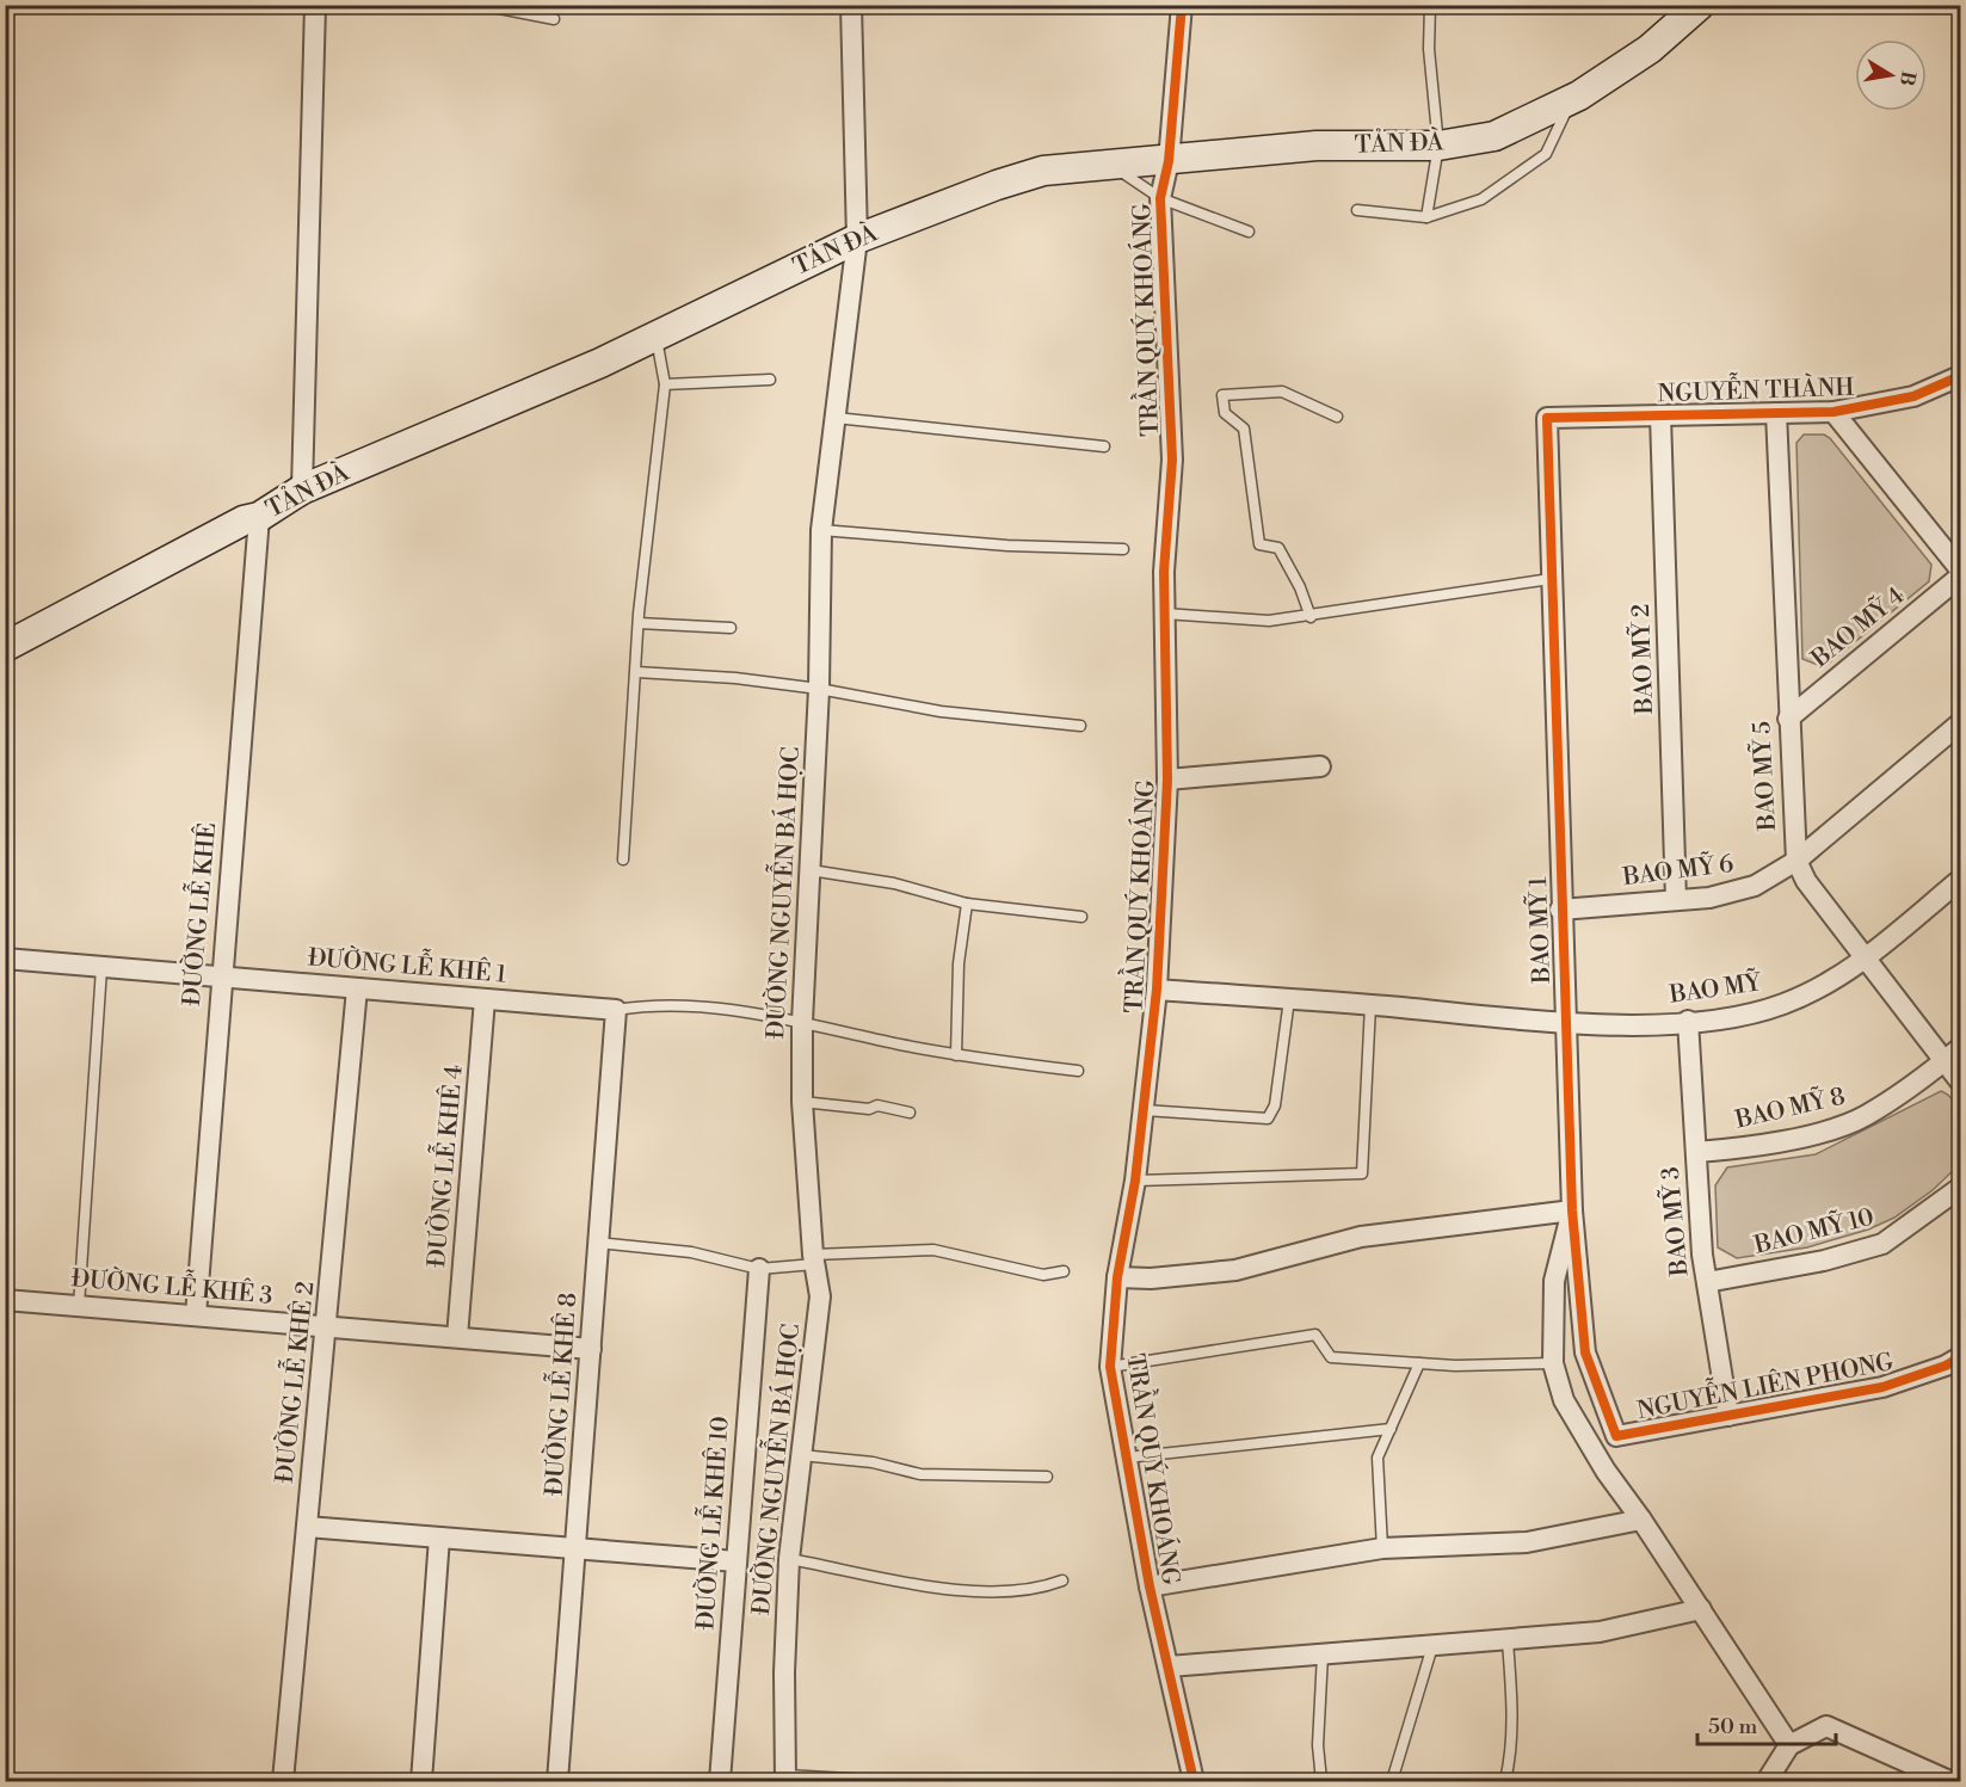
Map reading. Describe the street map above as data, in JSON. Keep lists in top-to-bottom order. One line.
{"streets":{"main road":["TẢN ĐÀ"],"street":["TRẦN QUÝ KHOÁNG","NGUYỄN THÀNH","BAO MỸ 4","BAO MỸ 2","BAO MỸ 5","BAO MỸ 6","ĐƯỜNG NGUYỄN BÁ HỌC","ĐƯỜNG LỄ KHÊ","BAO MỸ 1","ĐƯỜNG LỄ KHÊ 1","BAO MỸ","BAO MỸ 8","ĐƯỜNG LỄ KHÊ 4","BAO MỸ 3","BAO MỸ 10","ĐƯỜNG LỄ KHÊ 3","ĐƯỜNG LỄ KHÊ 2","NGUYỄN LIÊN PHONG","ĐƯỜNG LỄ KHÊ 8","ĐƯỜNG LỄ KHÊ 10"]},"crossings":[["TẢN ĐÀ","TRẦN QUÝ KHOÁNG"],["TẢN ĐÀ","ĐƯỜNG NGUYỄN BÁ HỌC"],["TẢN ĐÀ","ĐƯỜNG LỄ KHÊ"],["TRẦN QUÝ KHOÁNG","BAO MỸ"],["NGUYỄN THÀNH","BAO MỸ 2"],["NGUYỄN THÀNH","BAO MỸ 5"],["NGUYỄN THÀNH","BAO MỸ 1"],["BAO MỸ 4","BAO MỸ 5"],["BAO MỸ 2","BAO MỸ 6"],["BAO MỸ 5","BAO MỸ 6"],["BAO MỸ 5","BAO MỸ"],["BAO MỸ 5","BAO MỸ 8"],["BAO MỸ 6","BAO MỸ 1"],["ĐƯỜNG NGUYỄN BÁ HỌC","ĐƯỜNG LỄ KHÊ 1"],["ĐƯỜNG LỄ KHÊ","ĐƯỜNG LỄ KHÊ 1"],["ĐƯỜNG LỄ KHÊ","ĐƯỜNG LỄ KHÊ 3"],["BAO MỸ 1","BAO MỸ"],["BAO MỸ 1","NGUYỄN LIÊN PHONG"],["ĐƯỜNG LỄ KHÊ 1","ĐƯỜNG LỄ KHÊ 4"],["ĐƯỜNG LỄ KHÊ 1","ĐƯỜNG LỄ KHÊ 2"],["ĐƯỜNG LỄ KHÊ 1","ĐƯỜNG LỄ KHÊ 8"],["BAO MỸ","BAO MỸ 3"],["BAO MỸ 8","BAO MỸ 3"],["ĐƯỜNG LỄ KHÊ 4","ĐƯỜNG LỄ KHÊ 3"],["BAO MỸ 3","BAO MỸ 10"],["BAO MỸ 3","NGUYỄN LIÊN PHONG"],["ĐƯỜNG LỄ KHÊ 3","ĐƯỜNG LỄ KHÊ 2"],["ĐƯỜNG LỄ KHÊ 3","ĐƯỜNG LỄ KHÊ 8"]],"scale_bar":"50 m","north":"right"}
